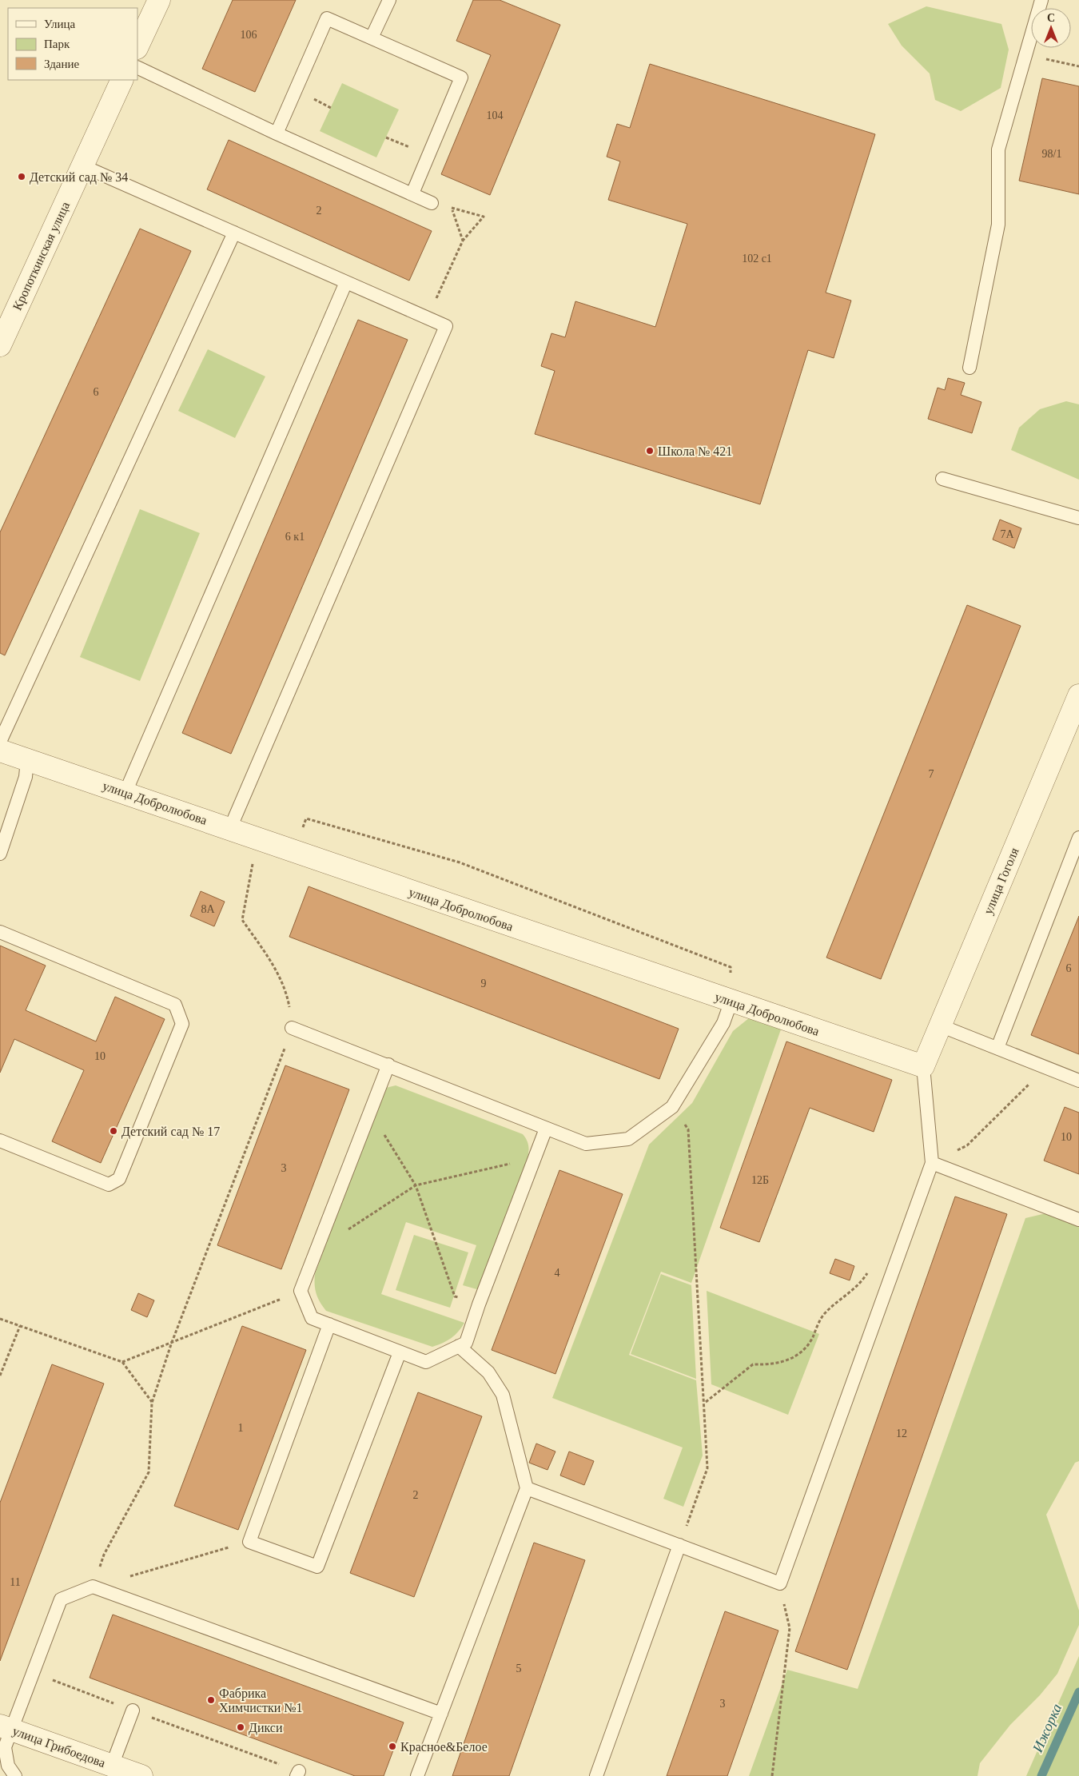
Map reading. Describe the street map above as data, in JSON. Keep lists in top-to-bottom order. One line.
{"streets":{"street":["Кропоткинская улица","улица Добролюбова","улица Гоголя","улица Грибоедова"]},"crossings":[["улица Добролюбова","улица Гоголя"]],"water":["Ижорка"],"places":["Детский сад № 34","Школа № 421","Детский сад № 17","Фабрика Химчистки №1","Дикси","Красное&Белое"],"house_numbers":["106","104","98/1","2","102 с1","6","7А","6 к1","7","8А","6","9","10","10","3","12Б","4","1","12","2","11","5","3"],"legend":["Улица","Парк","Здание"],"north":"top"}
